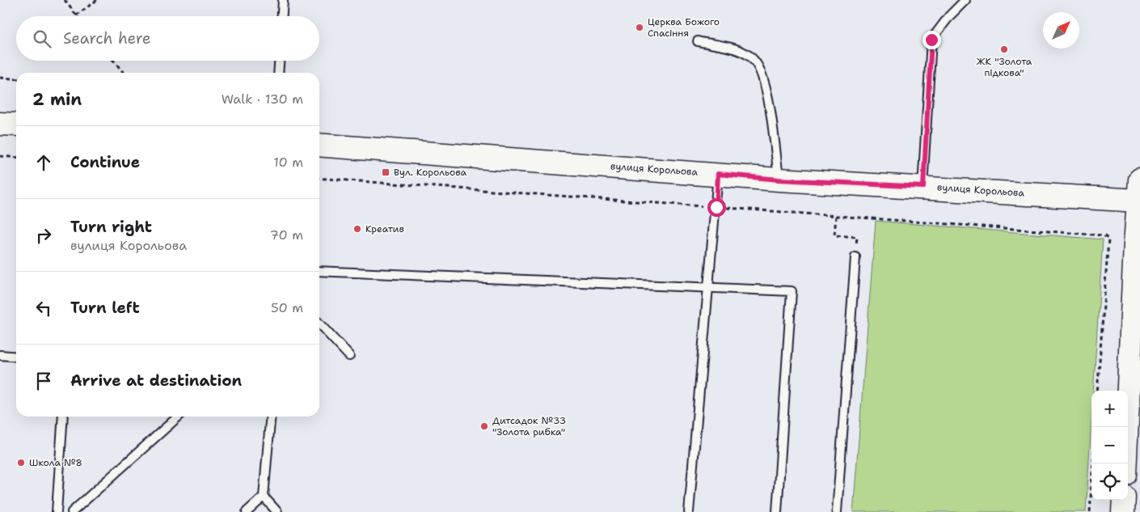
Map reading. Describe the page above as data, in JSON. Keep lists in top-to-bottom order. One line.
{"streets":{"street":["вулиця Корольова"]},"places":{"other":["Церква Божого Спасіння","ЖК \"Золота підкова\"","Креатив","Дитсадок №33 \"Золота рибка\"","Школа №8"],"transit":["Вул. Корольова"]},"north":"top right","page":{"search":"Search here","heading":["2 min","Walk · 130 m"],"list":[["Continue","10 m"],["Turn right","вулиця Корольова","70 m"],["Turn left","50 m"],"Arrive at destination"],"map_buttons":["+","−"]}}
